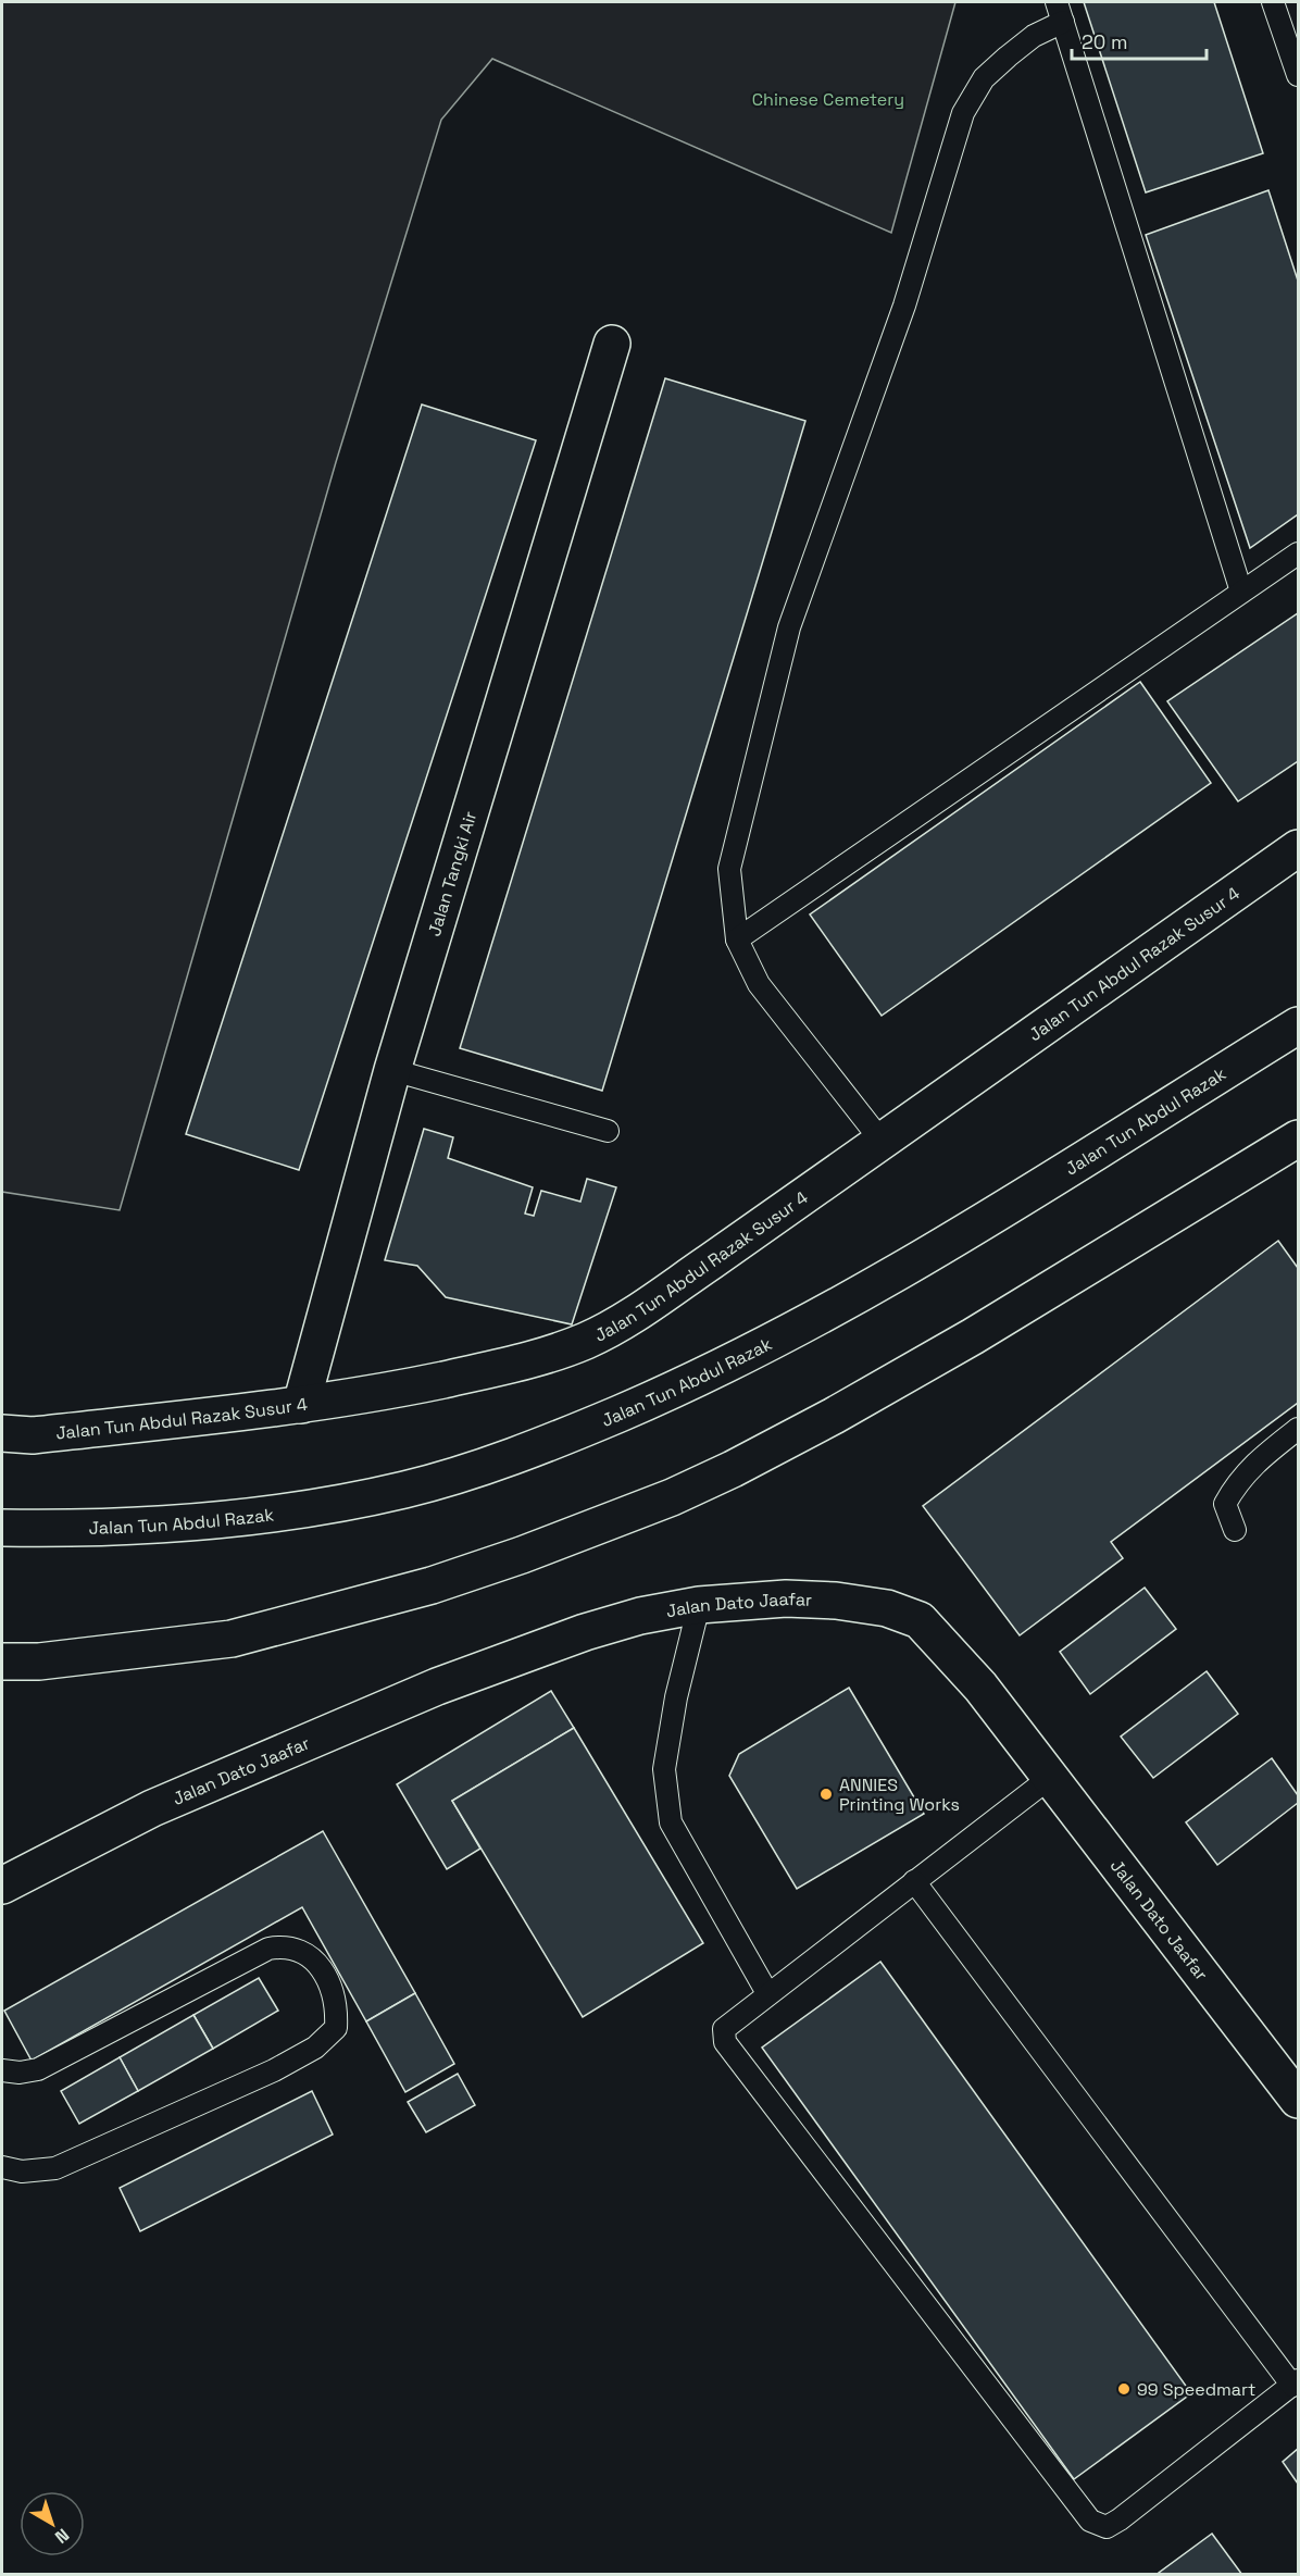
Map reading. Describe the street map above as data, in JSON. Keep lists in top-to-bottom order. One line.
{"streets":{"main road":["Jalan Tangki Air","Jalan Tun Abdul Razak Susur 4","Jalan Tun Abdul Razak","Jalan Dato Jaafar"]},"crossings":[["Jalan Tangki Air","Jalan Tun Abdul Razak Susur 4"]],"parks":["Chinese Cemetery"],"places":["ANNIES Printing Works","99 Speedmart"],"scale_bar":"20 m","north":"bottom right"}
